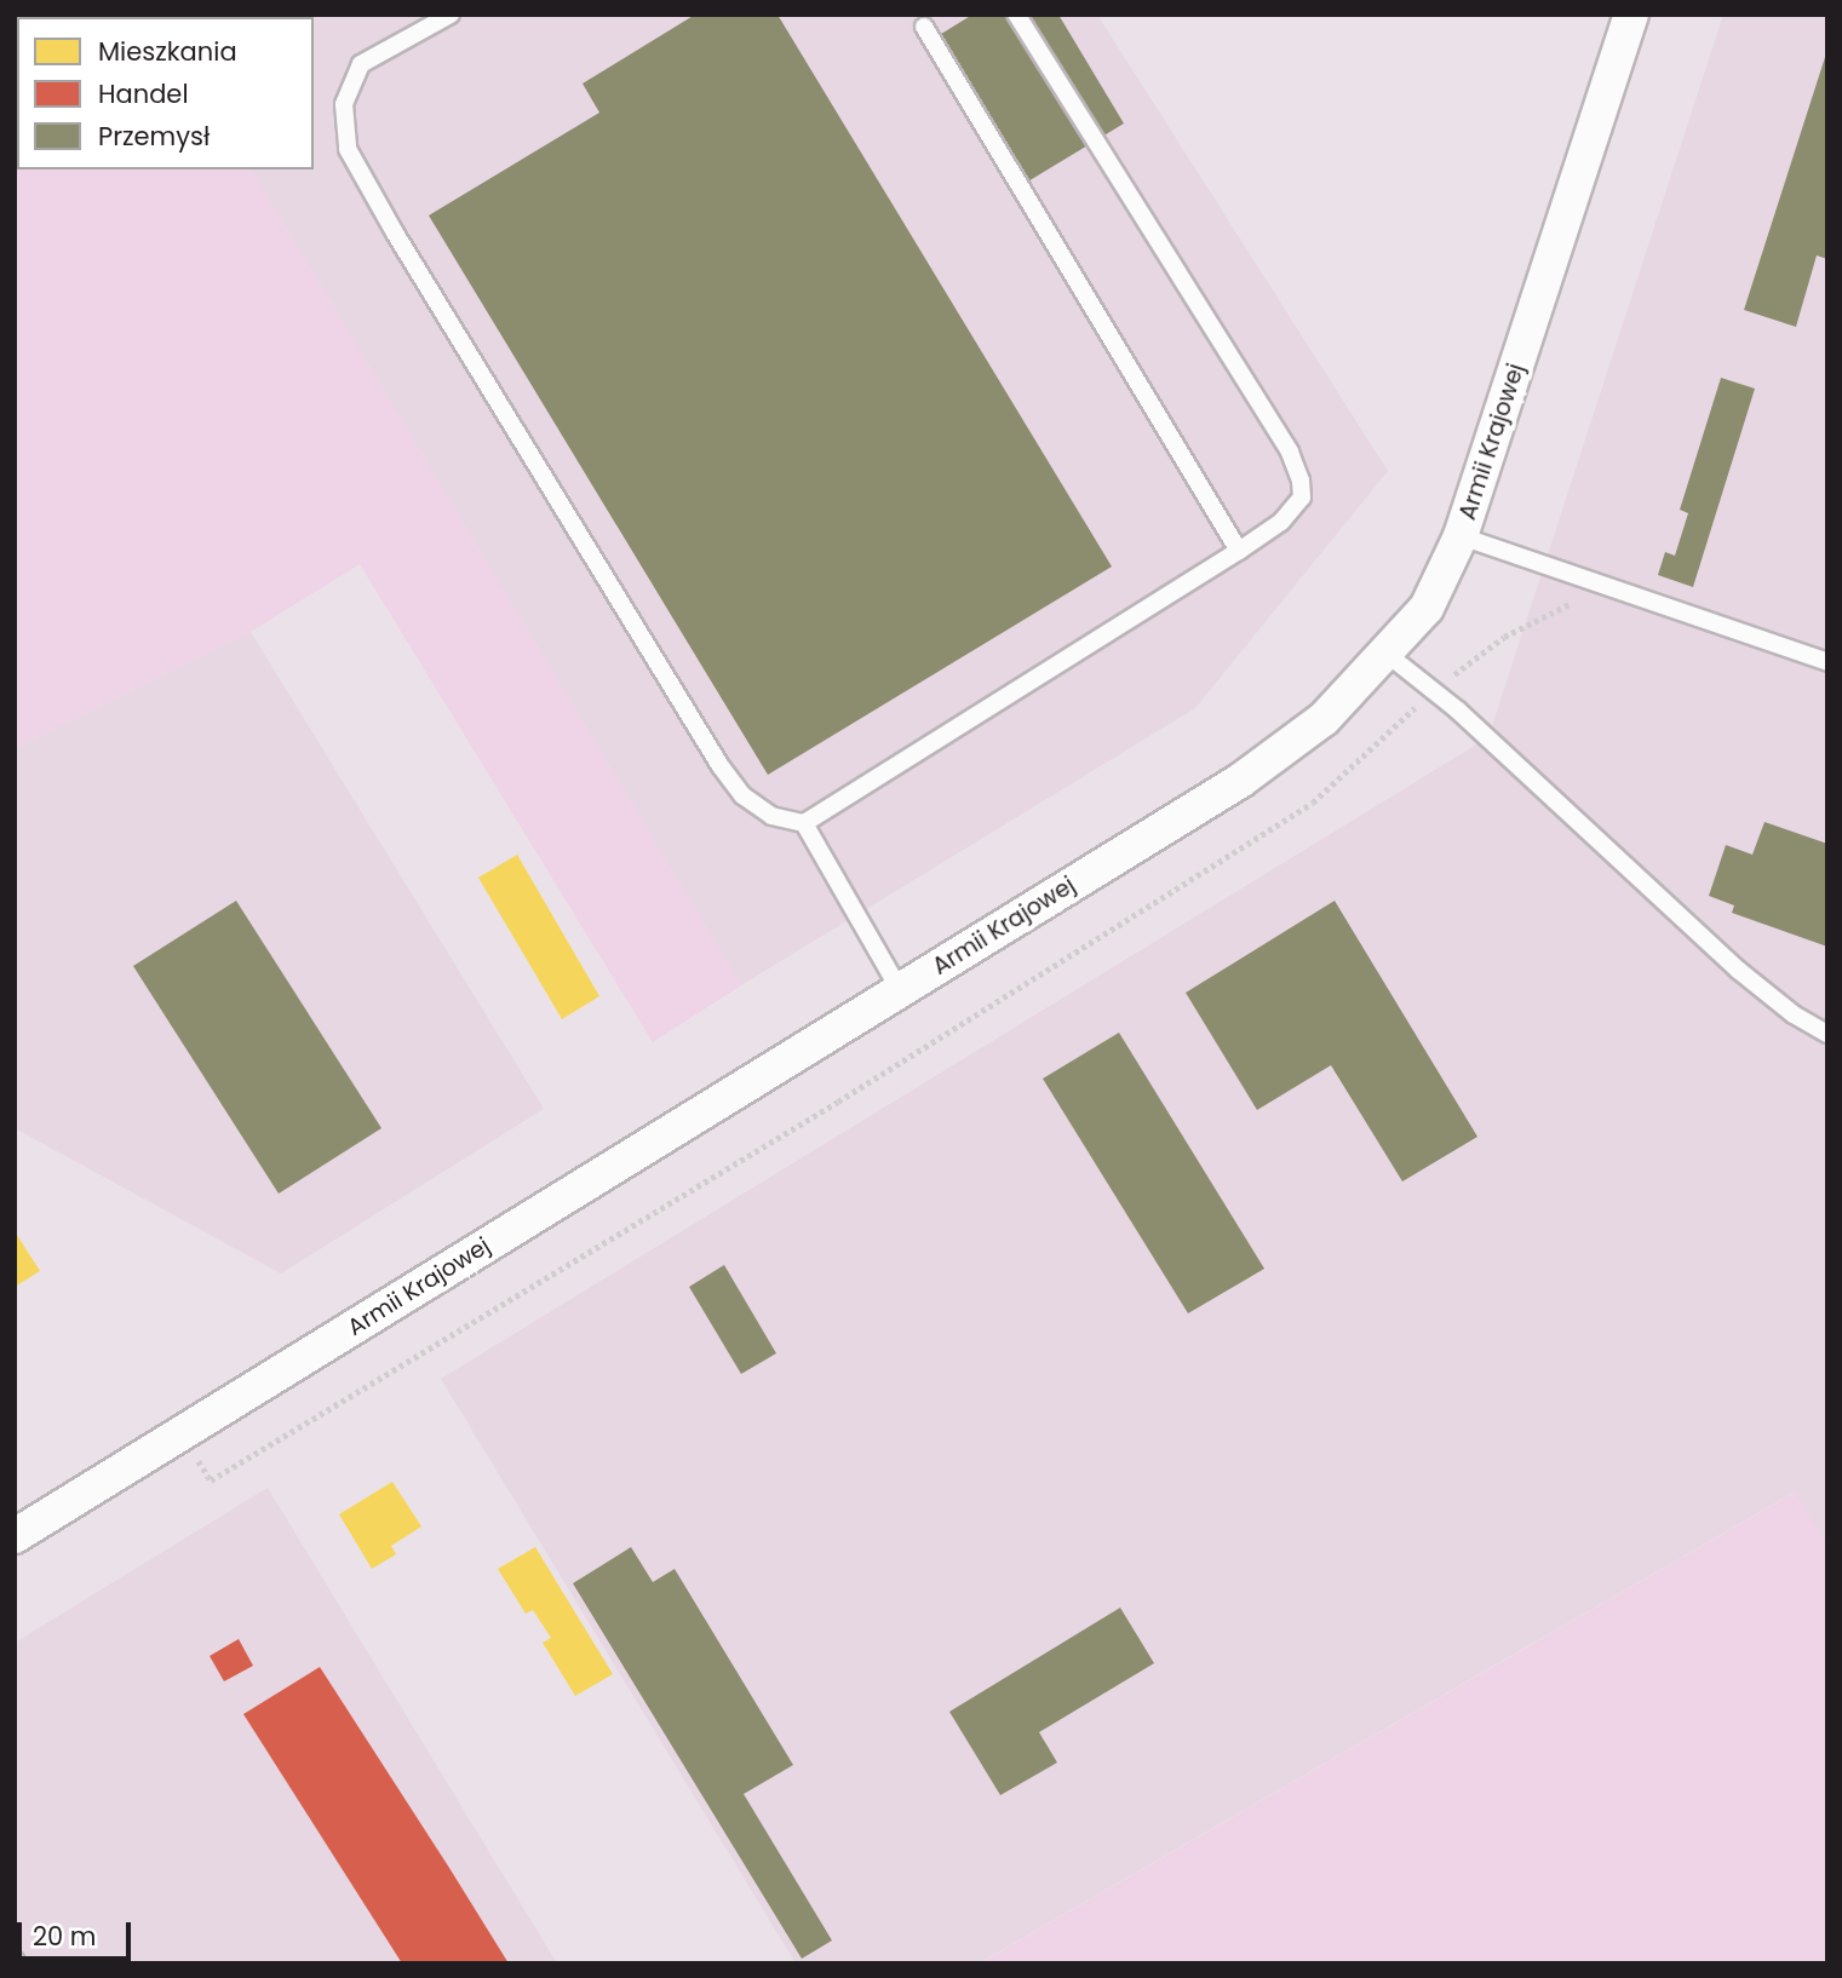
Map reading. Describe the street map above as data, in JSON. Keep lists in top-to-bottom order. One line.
{"streets":{"street":["Armii Krajowej"]},"legend":["Mieszkania","Handel","Przemysł"],"scale_bar":"20 m"}
